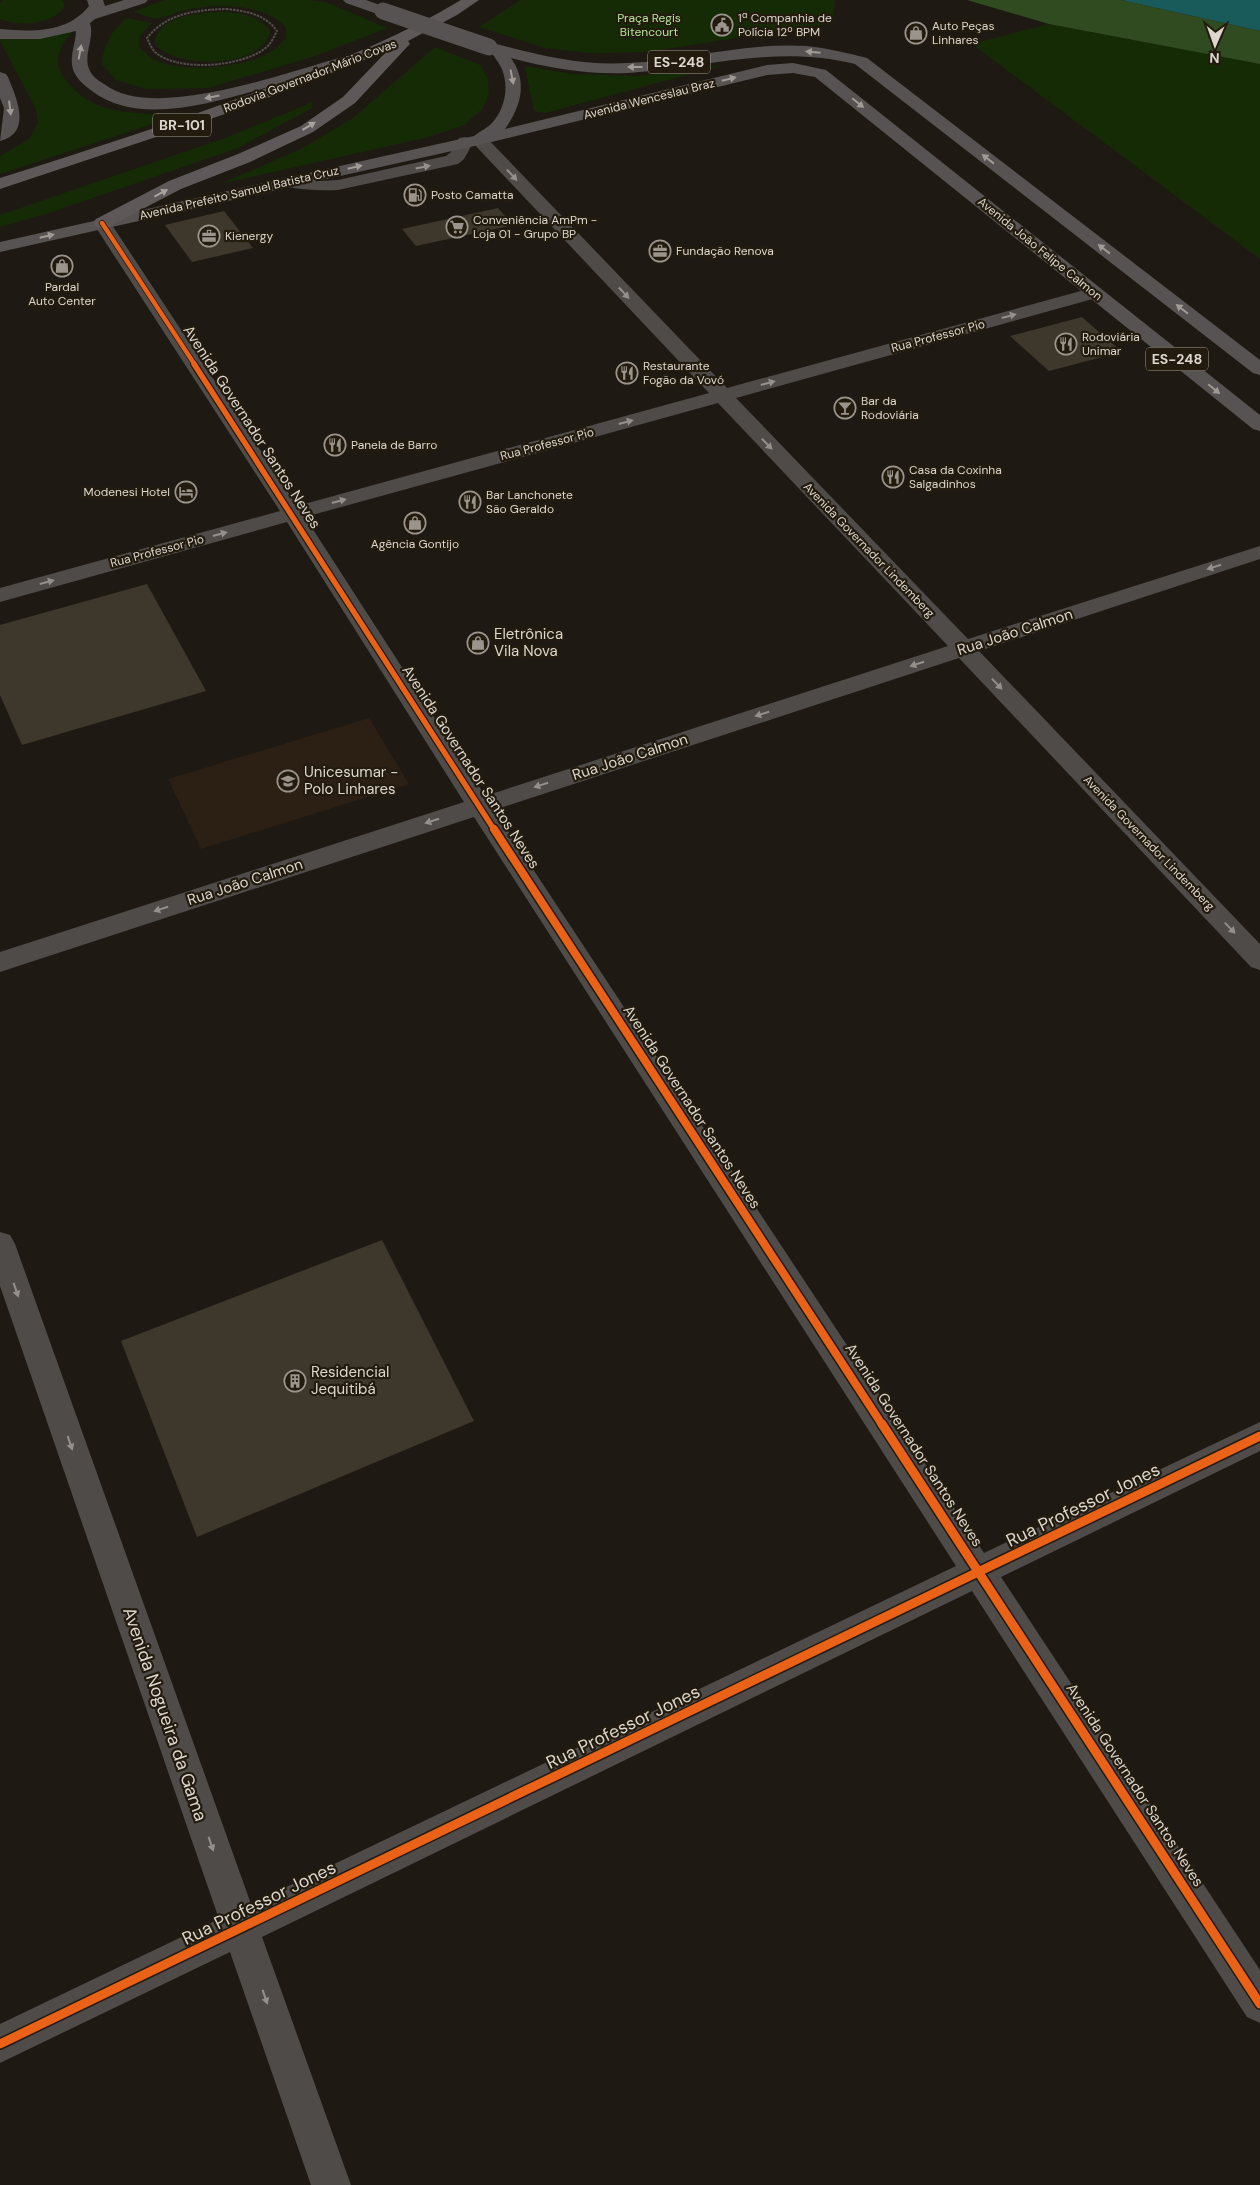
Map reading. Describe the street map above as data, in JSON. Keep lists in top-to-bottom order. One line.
{"streets":{"highway":["Rodovia Governador Mário Covas","BR-101"],"main road":["ES-248","Avenida Wenceslau Braz","Avenida Prefeito Samuel Batista Cruz","Avenida João Felipe Calmon"],"street":["Rua Professor Pio","Avenida Governador Santos Neves","Avenida Governador Lindemberg","Rua João Calmon","Rua Professor Jones","Avenida Nogueira da Gama"]},"crossings":[["Avenida Wenceslau Braz","Avenida Prefeito Samuel Batista Cruz"],["Avenida Wenceslau Braz","Avenida João Felipe Calmon"],["Avenida Wenceslau Braz","Avenida Governador Lindemberg"],["Avenida Prefeito Samuel Batista Cruz","Avenida Governador Santos Neves"],["Avenida Prefeito Samuel Batista Cruz","Avenida Governador Lindemberg"],["Avenida João Felipe Calmon","Rua Professor Pio"],["Rua Professor Pio","Avenida Governador Santos Neves"],["Rua Professor Pio","Avenida Governador Lindemberg"],["Avenida Governador Santos Neves","Rua João Calmon"],["Avenida Governador Santos Neves","Rua Professor Jones"],["Avenida Governador Lindemberg","Rua João Calmon"],["Rua Professor Jones","Avenida Nogueira da Gama"]],"one_way":["Avenida Wenceslau Braz","Avenida Prefeito Samuel Batista Cruz","Avenida João Felipe Calmon","Rua Professor Pio","Avenida Governador Lindemberg","Rua João Calmon","Avenida Nogueira da Gama"],"parks":["Praça Regis Bitencourt"],"places":{"public building":["1ª Companhia de Polícia 12º BPM"],"shop":["Auto Peças Linhares","Pardal Auto Center","Agência Gontijo","Eletrônica Vila Nova"],"fuel station":["Posto Camatta"],"supermarket":["Conveniência AmPm - Loja 01 - Grupo BP"],"office":["Kienergy","Fundação Renova"],"restaurant":["Rodoviária Unimar","Restaurante Fogão da Vovó","Panela de Barro","Casa da Coxinha Salgadinhos","Bar Lanchonete São Geraldo"],"bar":["Bar da Rodoviária"],"hotel":["Modenesi Hotel"],"school or university":["Unicesumar - Polo Linhares"],"building":["Residencial Jequitibá"]},"north":"bottom"}
